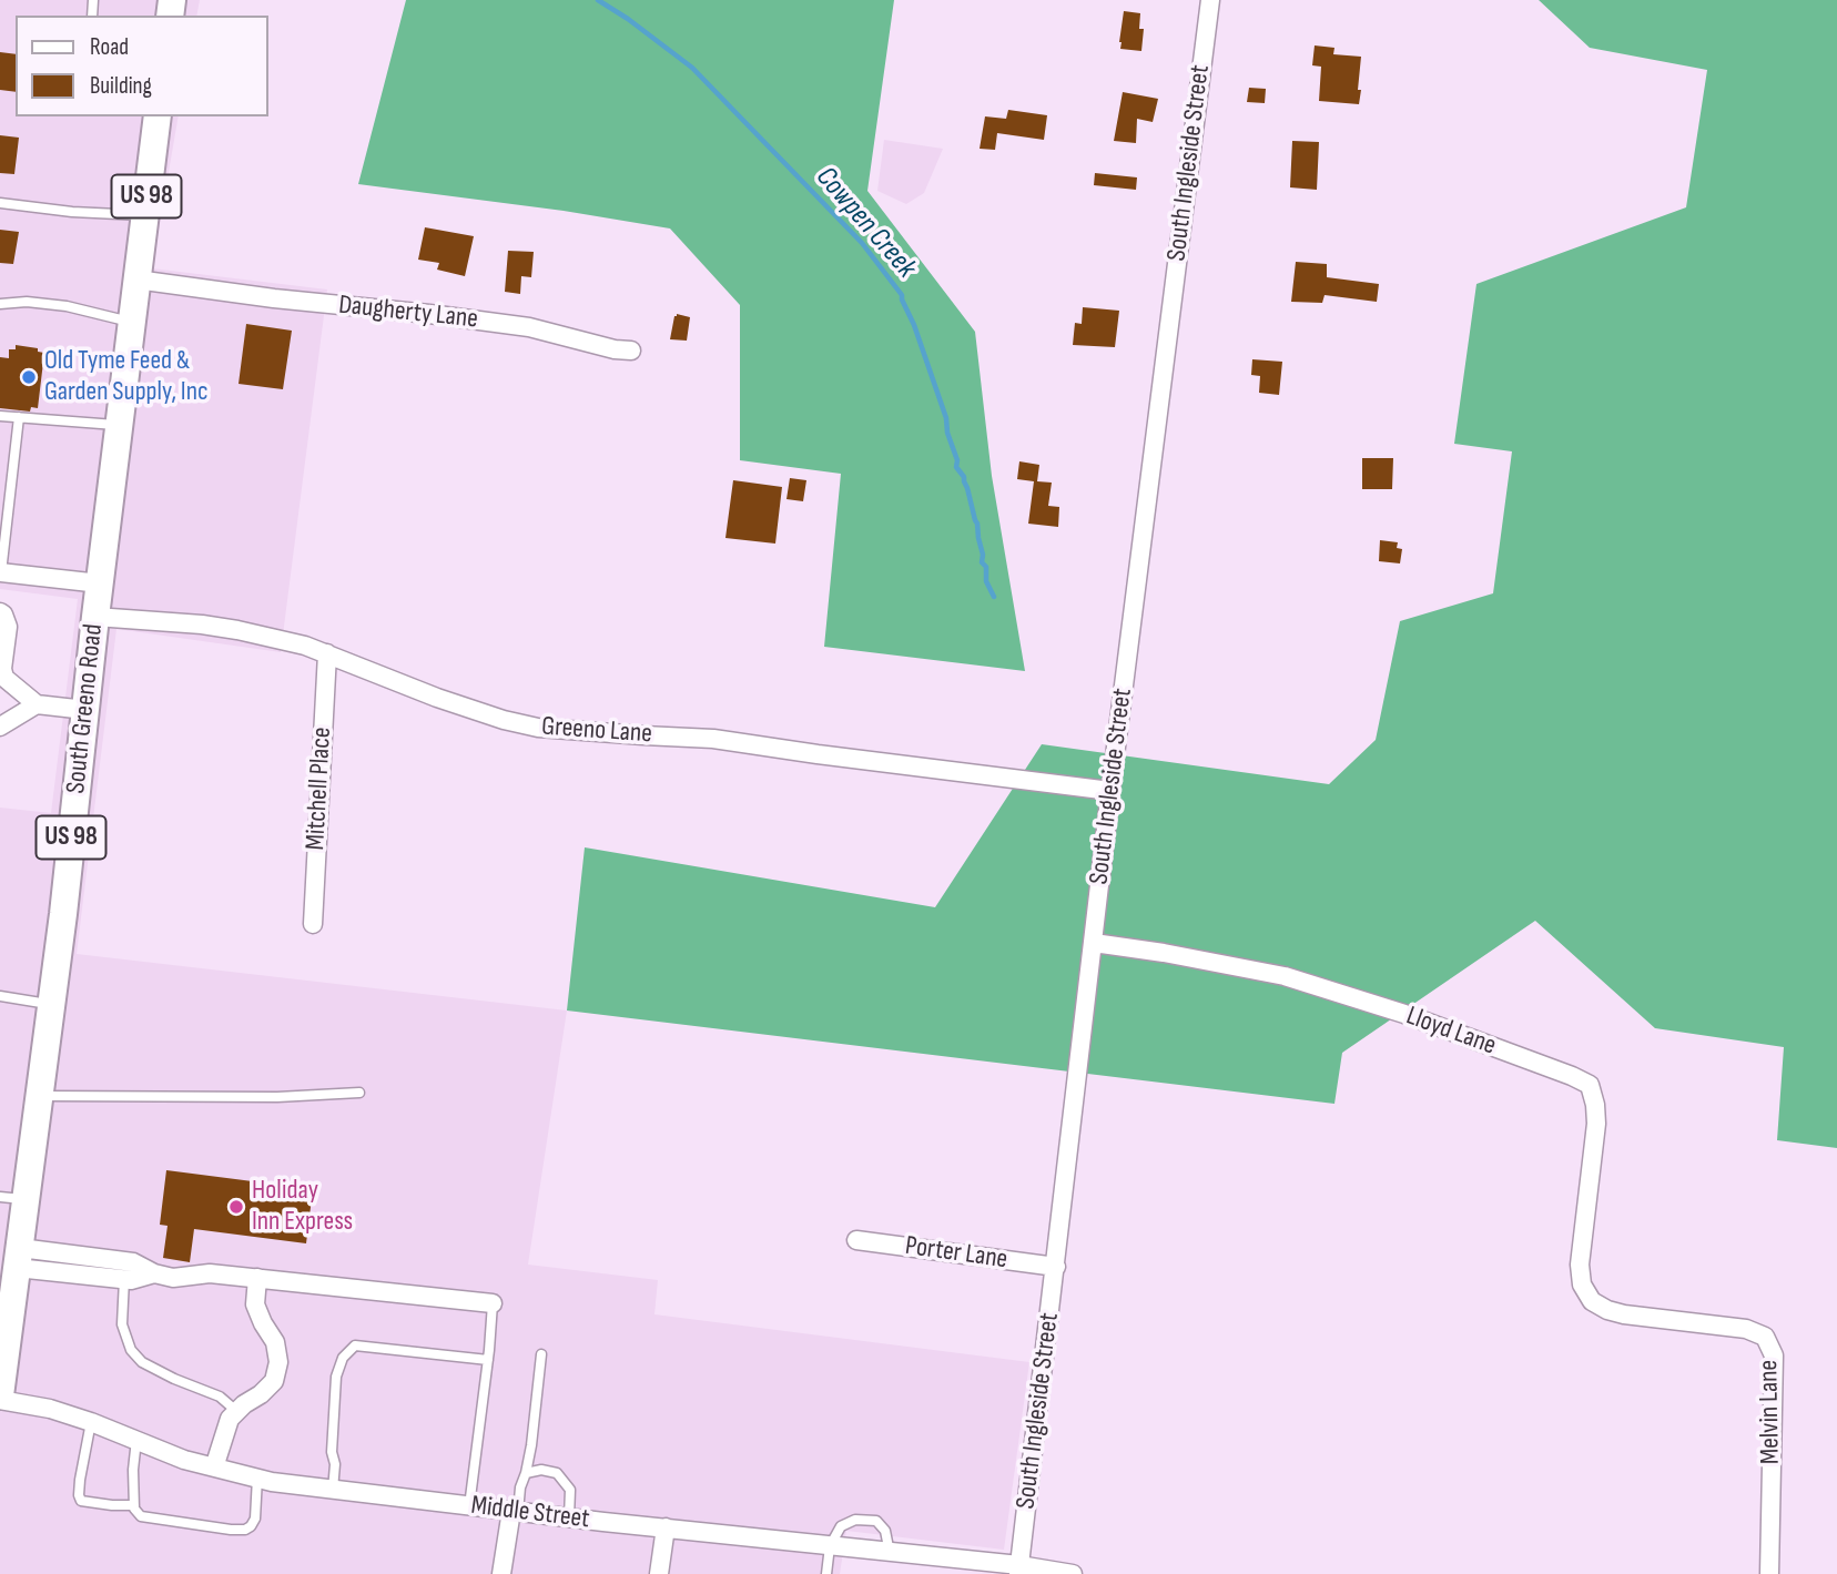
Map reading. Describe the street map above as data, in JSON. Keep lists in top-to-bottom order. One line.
{"streets":{"main road":["US 98","South Greeno Road"],"street":["South Ingleside Street","Daugherty Lane","Greeno Lane","Mitchell Place","Lloyd Lane","Porter Lane","Melvin Lane","Middle Street"]},"crossings":[["South Ingleside Street","Greeno Lane"],["South Ingleside Street","Lloyd Lane"],["South Ingleside Street","Porter Lane"],["South Ingleside Street","Middle Street"],["Daugherty Lane","South Greeno Road"],["South Greeno Road","Greeno Lane"],["South Greeno Road","Middle Street"],["Greeno Lane","Mitchell Place"],["Lloyd Lane","Melvin Lane"]],"water":["Cowpen Creek"],"places":["Old Tyme Feed & Garden Supply, Inc","Holiday Inn Express"],"legend":["Road","Building"]}
